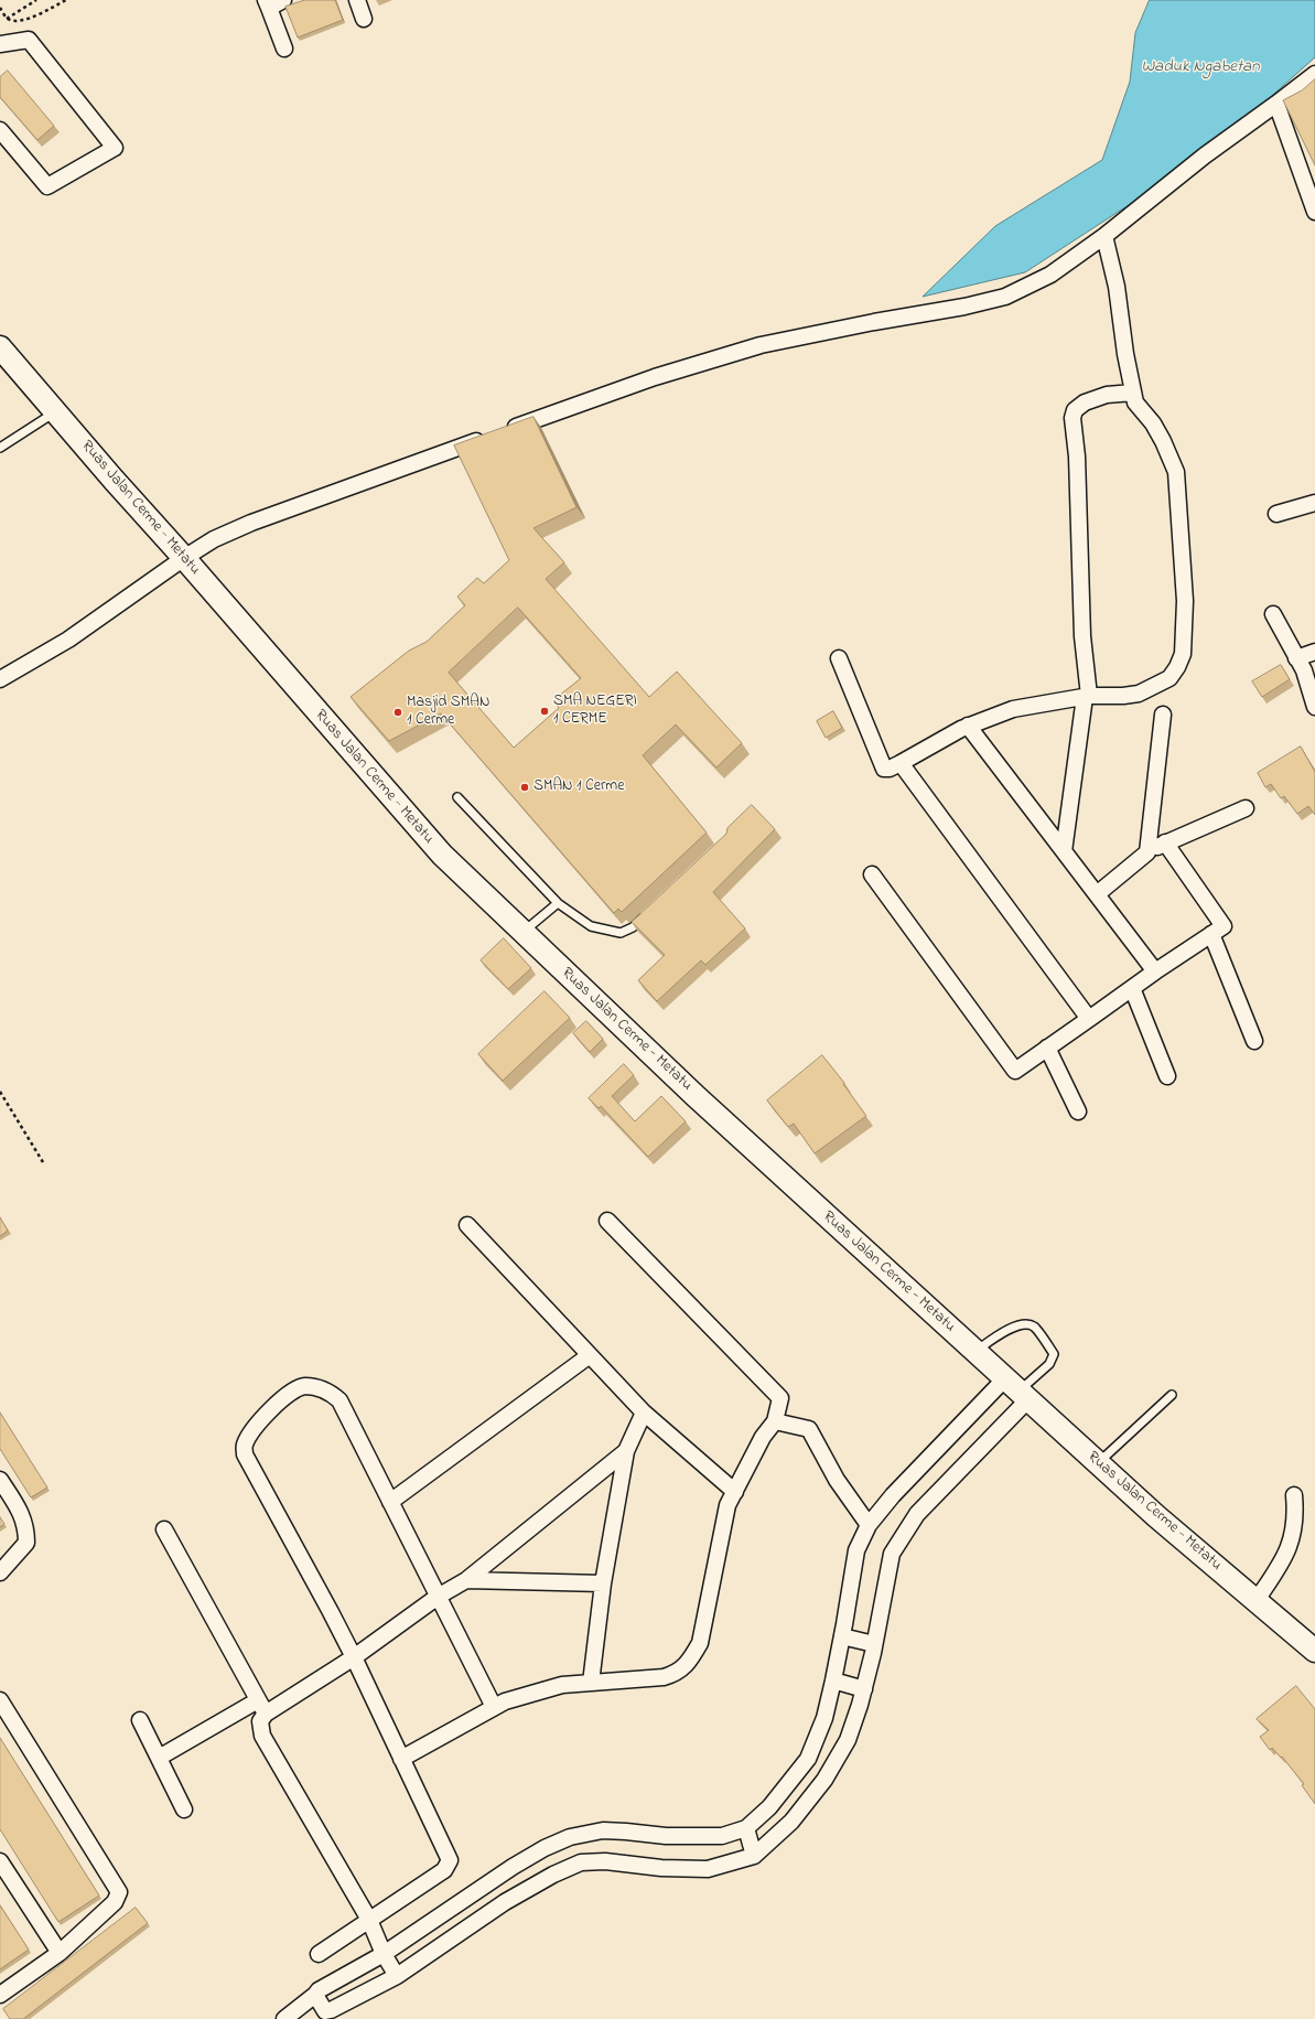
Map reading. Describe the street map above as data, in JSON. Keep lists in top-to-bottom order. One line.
{"streets":{"main road":["Ruas Jalan Cerme - Metatu"]},"water":["Waduk Ngabetan"],"places":["SMA NEGERI 1 CERME","Masjid SMAN 1 Cerme","SMAN 1 Cerme"]}
